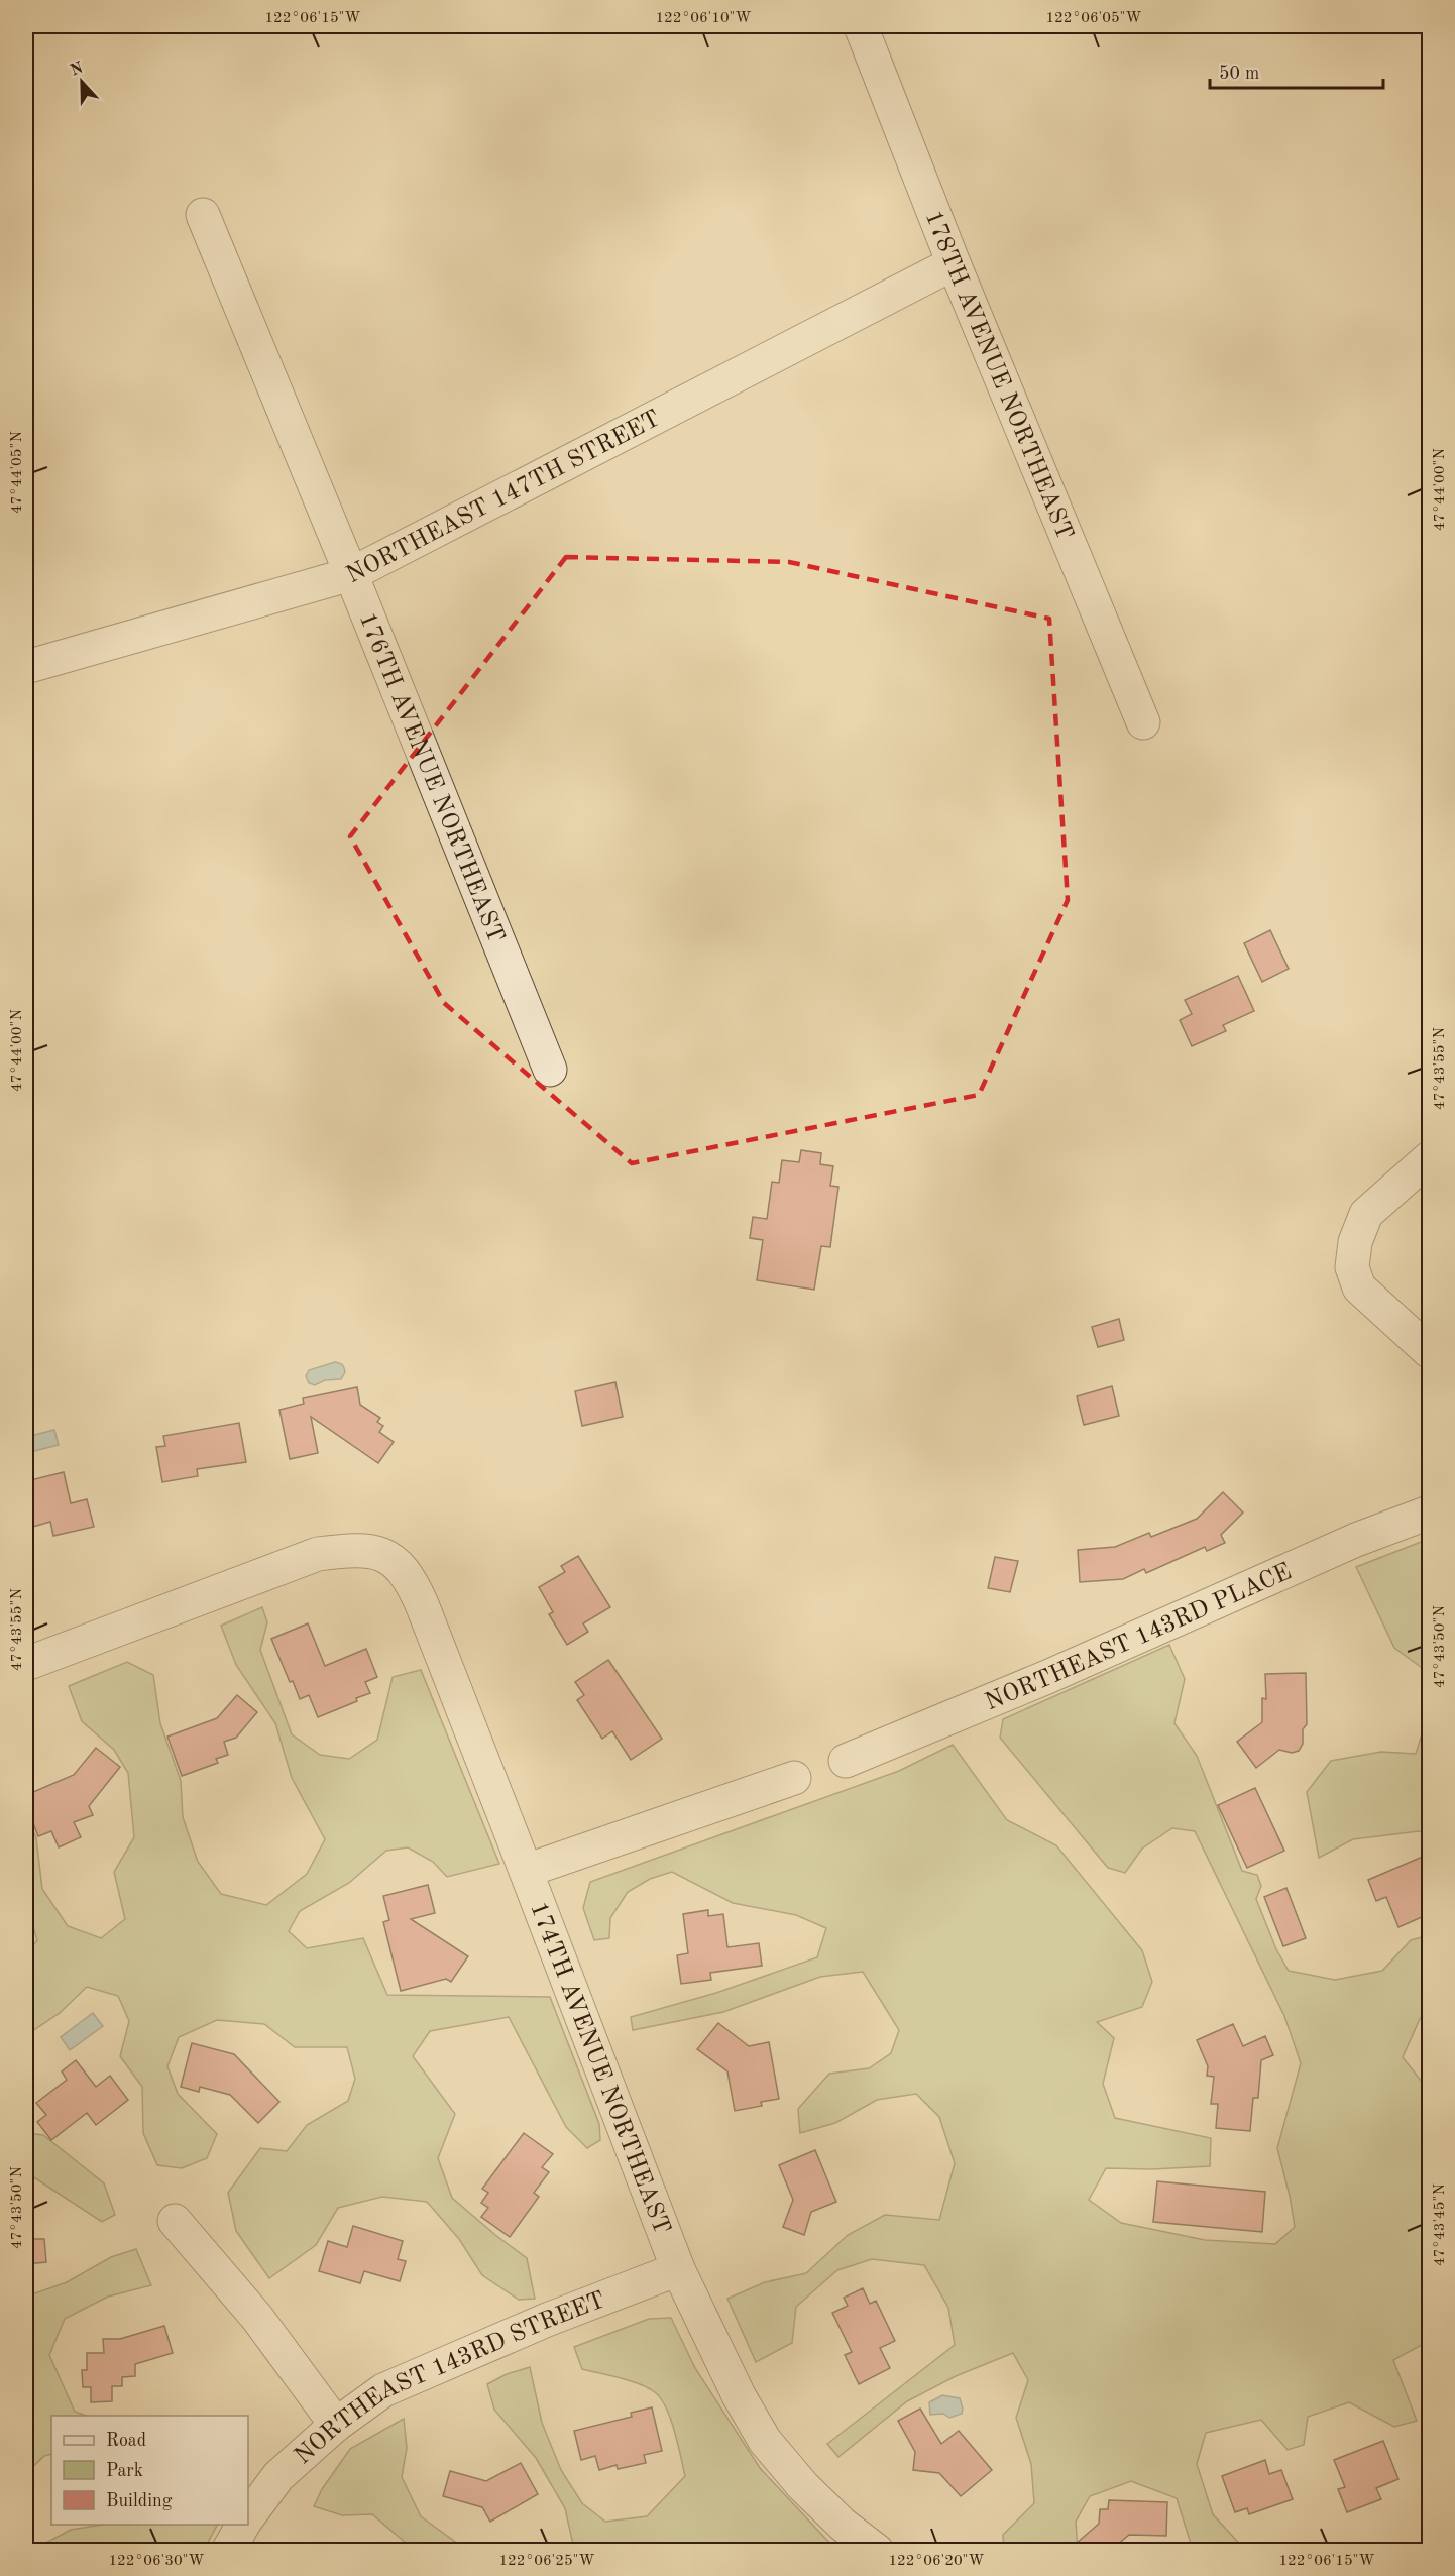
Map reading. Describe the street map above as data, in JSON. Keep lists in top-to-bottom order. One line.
{"streets":{"street":["178TH AVENUE NORTHEAST","NORTHEAST 147TH STREET","176TH AVENUE NORTHEAST","NORTHEAST 143RD PLACE","174TH AVENUE NORTHEAST","NORTHEAST 143RD STREET"]},"crossings":[["178TH AVENUE NORTHEAST","NORTHEAST 147TH STREET"],["NORTHEAST 147TH STREET","176TH AVENUE NORTHEAST"],["174TH AVENUE NORTHEAST","NORTHEAST 143RD STREET"]],"legend":["Road","Park","Building"],"scale_bar":"50 m","north":"top","coordinates":["122°06'15\"W","122°06'10\"W","122°06'05\"W","47°44'05\"N","47°44'00\"N","47°43'55\"N","47°43'50\"N","47°43'45\"N","122°06'30\"W","122°06'25\"W","122°06'20\"W"]}
